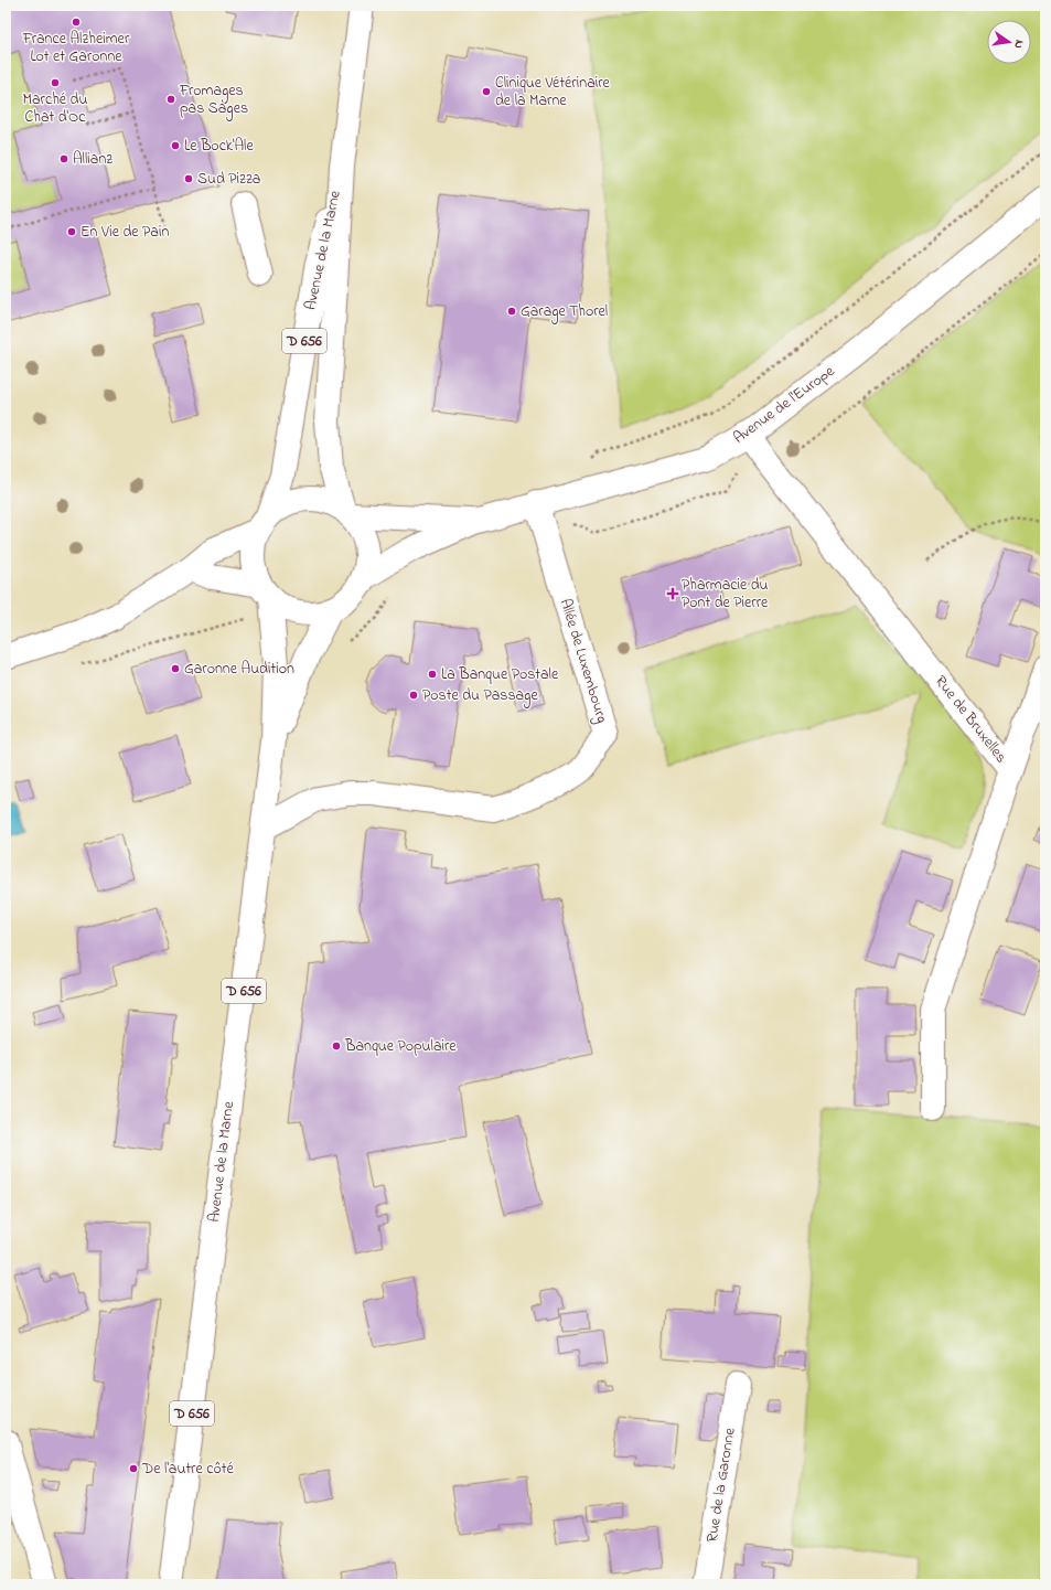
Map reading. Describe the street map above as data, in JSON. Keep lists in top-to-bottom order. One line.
{"streets":{"main road":["Avenue de la Marne","D 656","Avenue de l'Europe","Allée de Luxembourg","Rue de Bruxelles","Rue de la Garonne"]},"crossings":[["Avenue de la Marne","Avenue de l'Europe"],["Avenue de la Marne","Allée de Luxembourg"],["Avenue de l'Europe","Allée de Luxembourg"],["Avenue de l'Europe","Rue de Bruxelles"]],"places":{"other":["France Alzheimer Lot et Garonne","Marché du Chat d'Oc","Clinique Vétérinaire de la Marne","Fromages pas Sages","Le Bock'Ale","Allianz","Sud Pizza","En Vie de Pain","Garage Thorel","Garonne Audition","La Banque Postale","Poste du Passage","Banque Populaire","De l'autre côté"],"health":["Pharmacie du Pont de Pierre"]},"north":"right"}
